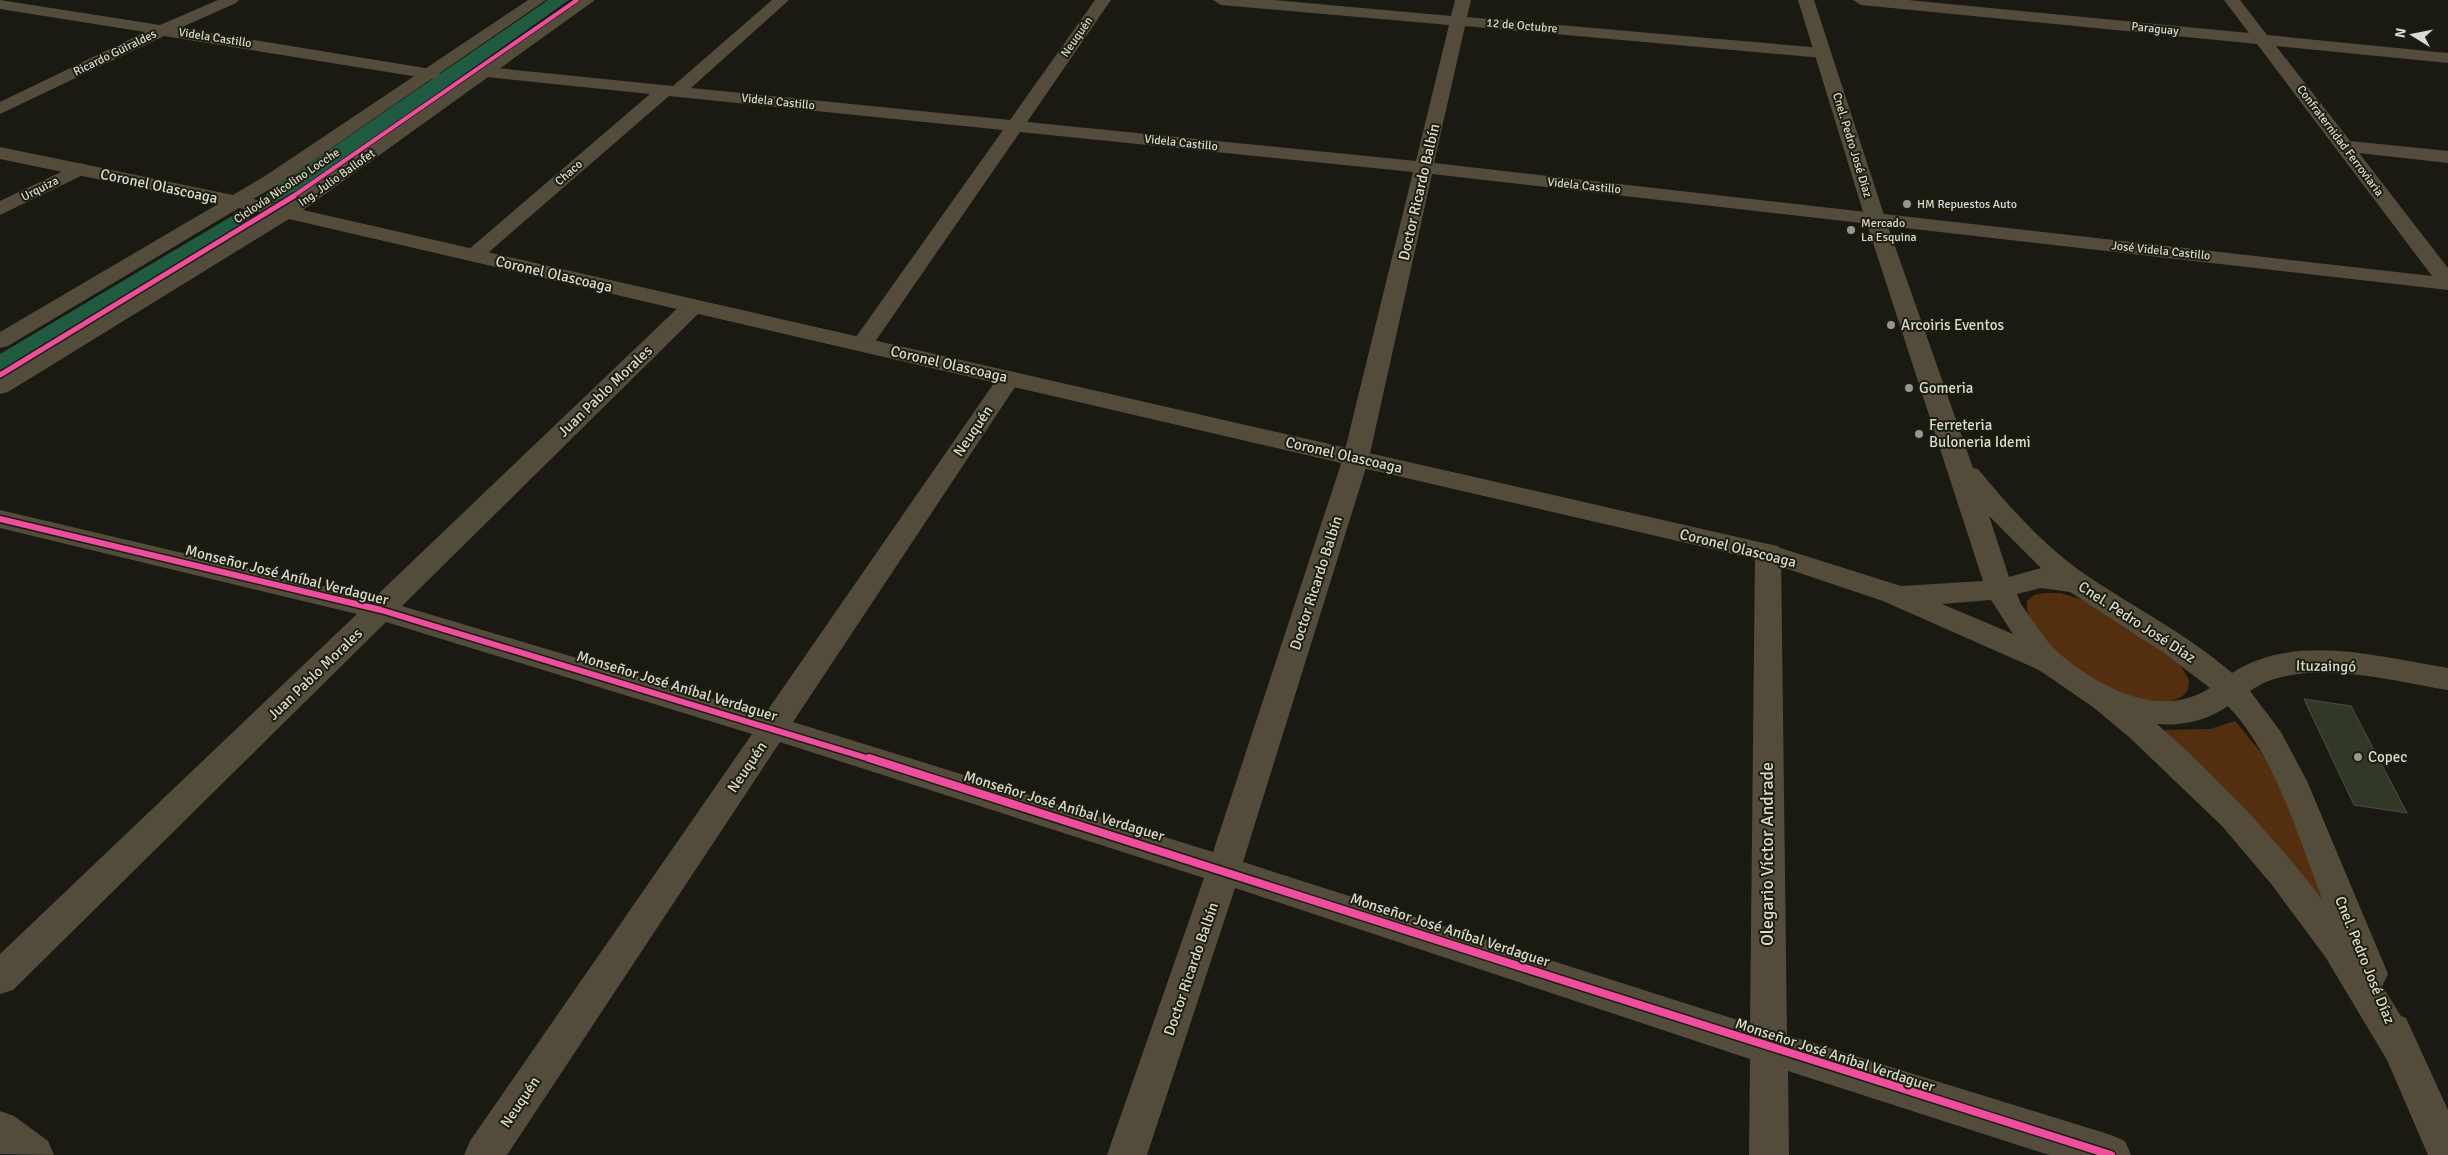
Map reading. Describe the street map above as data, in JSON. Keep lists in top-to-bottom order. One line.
{"streets":{"street":["12 de Octubre","Paraguay","Neuquén","Videla Castillo","Ricardo Güiraldes","Confraternidad Ferroviaria","Cnel. Pedro José Díaz","Chaco","Ing. Julio Ballofet","Coronel Olascoaga","Urquiza","Doctor Ricardo Balbín","José Videla Castillo","Juan Pablo Morales","Monseñor José Aníbal Verdaguer","Ituzaingó","Olegario Víctor Andrade"],"cycle path":["Ciclovía Nicolino Locche"]},"crossings":[["12 de Octubre","Cnel. Pedro José Díaz"],["12 de Octubre","Doctor Ricardo Balbín"],["Paraguay","Confraternidad Ferroviaria"],["Neuquén","Videla Castillo"],["Neuquén","Coronel Olascoaga"],["Neuquén","Monseñor José Aníbal Verdaguer"],["Videla Castillo","Ricardo Güiraldes"],["Videla Castillo","Cnel. Pedro José Díaz"],["Videla Castillo","Chaco"],["Videla Castillo","Ing. Julio Ballofet"],["Videla Castillo","Doctor Ricardo Balbín"],["Videla Castillo","José Videla Castillo"],["Confraternidad Ferroviaria","José Videla Castillo"],["Cnel. Pedro José Díaz","Coronel Olascoaga"],["Cnel. Pedro José Díaz","José Videla Castillo"],["Cnel. Pedro José Díaz","Ituzaingó"],["Chaco","Coronel Olascoaga"],["Ing. Julio Ballofet","Coronel Olascoaga"],["Coronel Olascoaga","Urquiza"],["Coronel Olascoaga","Doctor Ricardo Balbín"],["Coronel Olascoaga","Juan Pablo Morales"],["Coronel Olascoaga","Olegario Víctor Andrade"],["Doctor Ricardo Balbín","Monseñor José Aníbal Verdaguer"],["Juan Pablo Morales","Monseñor José Aníbal Verdaguer"],["Monseñor José Aníbal Verdaguer","Olegario Víctor Andrade"]],"places":["HM Repuestos Auto","Mercado La Esquina","Arcoiris Eventos","Gomeria","Ferreteria Buloneria Idemi","Copec"],"north":"left"}
